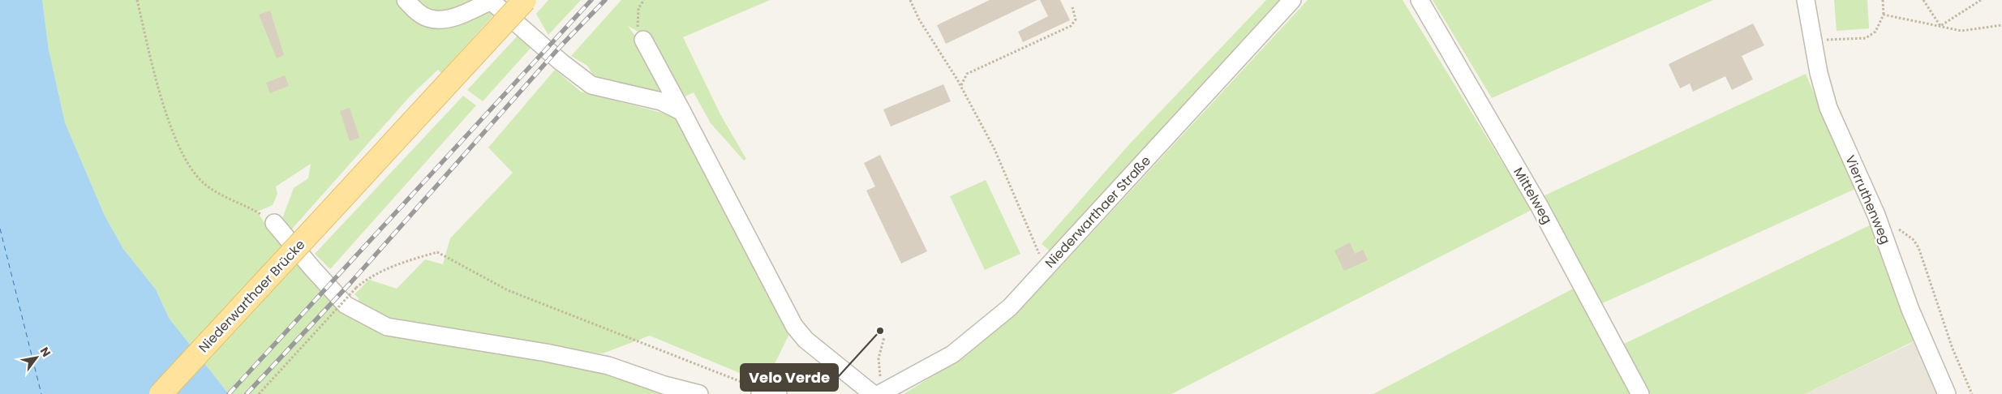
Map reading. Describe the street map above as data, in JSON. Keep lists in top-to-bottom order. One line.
{"streets":{"main road":["Niederwarthaer Brücke"],"street":["Mittelweg","Vierruthenweg","Niederwarthaer Straße"]},"places":["Velo Verde"],"north":"top right"}
